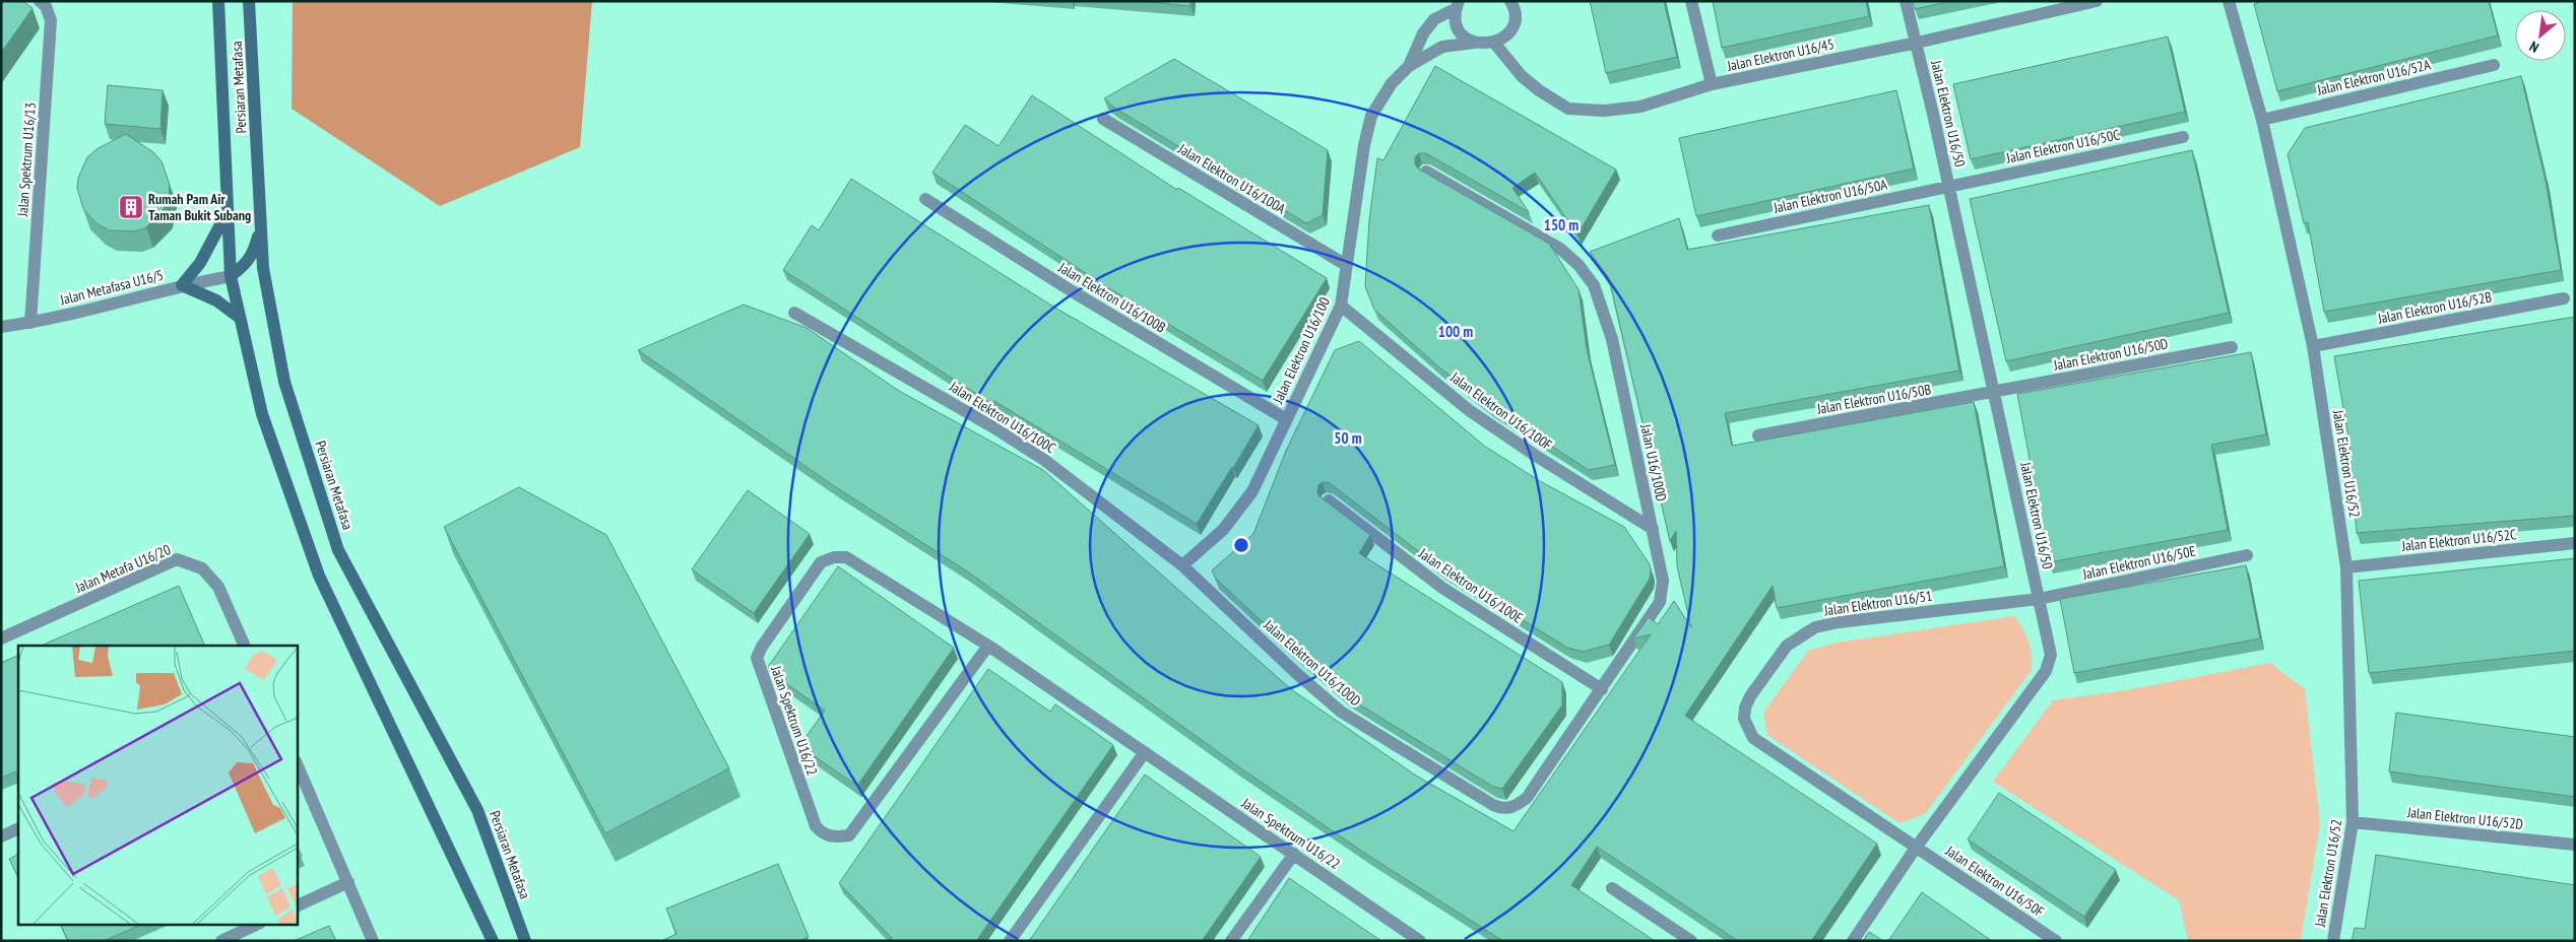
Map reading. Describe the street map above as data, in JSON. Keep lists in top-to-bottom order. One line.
{"streets":{"main road":["Persiaran Metafasa"],"street":["Jalan Elektron U16/45","Jalan Elektron U16/52A","Jalan Elektron U16/50","Jalan Elektron U16/50C","Jalan Spektrum U16/13","Jalan Elektron U16/100A","Jalan Elektron U16/50A","Jalan Metafasa U16/5","Jalan Elektron U16/100B","Jalan Elektron U16/52B","Jalan Elektron U16/100","Jalan Elektron U16/50D","Jalan Elektron U16/50B","Jalan Elektron U16/100F","Jalan Elektron U16/100C","Jalan U16/100D","Jalan Elektron U16/52","Jalan Elektron U16/52C","Jalan Elektron U16/50E","Jalan Metafa U16/20","Jalan Elektron U16/100E","Jalan Elektron U16/51","Jalan Elektron U16/100D","Jalan Spektrum U16/22","Jalan Elektron U16/52D","Jalan Elektron U16/50F"]},"crossings":[["Jalan Elektron U16/45","Jalan Elektron U16/50"],["Jalan Elektron U16/52A","Jalan Elektron U16/52"],["Persiaran Metafasa","Jalan Metafasa U16/5"],["Jalan Elektron U16/50","Jalan Elektron U16/50C"],["Jalan Elektron U16/50","Jalan Elektron U16/50A"],["Jalan Elektron U16/50","Jalan Elektron U16/50D"],["Jalan Elektron U16/50","Jalan Elektron U16/50B"],["Jalan Elektron U16/50","Jalan Elektron U16/50E"],["Jalan Elektron U16/50","Jalan Elektron U16/51"],["Jalan Elektron U16/50","Jalan Elektron U16/50F"],["Jalan Elektron U16/50C","Jalan Elektron U16/50A"],["Jalan Spektrum U16/13","Jalan Metafasa U16/5"],["Jalan Elektron U16/100A","Jalan Elektron U16/100"],["Jalan Elektron U16/100B","Jalan Elektron U16/100"],["Jalan Elektron U16/52B","Jalan Elektron U16/52"],["Jalan Elektron U16/100","Jalan Elektron U16/100F"],["Jalan Elektron U16/100","Jalan Elektron U16/100C"],["Jalan Elektron U16/100","Jalan Elektron U16/100D"],["Jalan Elektron U16/50D","Jalan Elektron U16/50B"],["Jalan Elektron U16/100F","Jalan U16/100D"],["Jalan Elektron U16/100C","Jalan Elektron U16/100D"],["Jalan U16/100D","Jalan Elektron U16/100E"],["Jalan U16/100D","Jalan Elektron U16/100D"],["Jalan Elektron U16/52","Jalan Elektron U16/52C"],["Jalan Elektron U16/52","Jalan Elektron U16/52D"],["Jalan Elektron U16/50E","Jalan Elektron U16/51"],["Jalan Elektron U16/51","Jalan Elektron U16/50F"]],"places":{"building":["Rumah Pam Air Taman Bukit Subang"]},"north":"bottom left","rings":["150 m","100 m","50 m"]}
